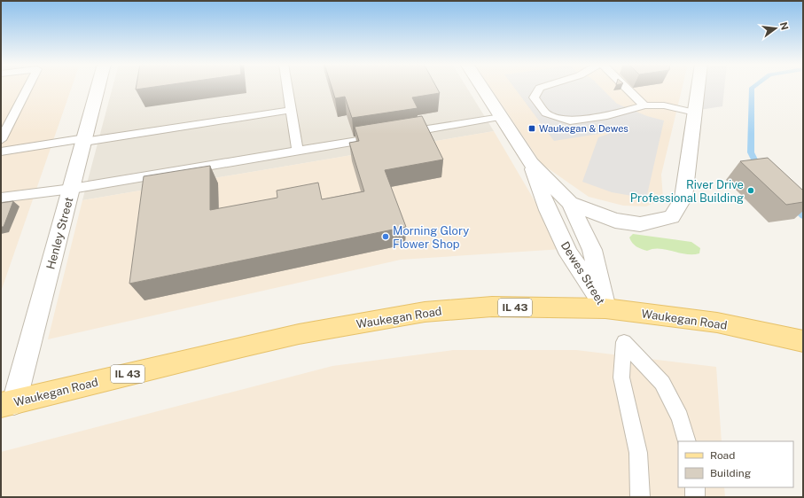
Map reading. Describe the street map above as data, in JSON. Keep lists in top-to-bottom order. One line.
{"streets":{"main road":["IL 43","Waukegan Road"],"street":["Henley Street","Dewes Street"]},"crossings":[["Henley Street","Waukegan Road"],["Dewes Street","Waukegan Road"]],"places":{"transit":["Waukegan & Dewes"],"other":["River Drive Professional Building","Morning Glory Flower Shop"]},"legend":["Road","Building"],"north":"right"}
